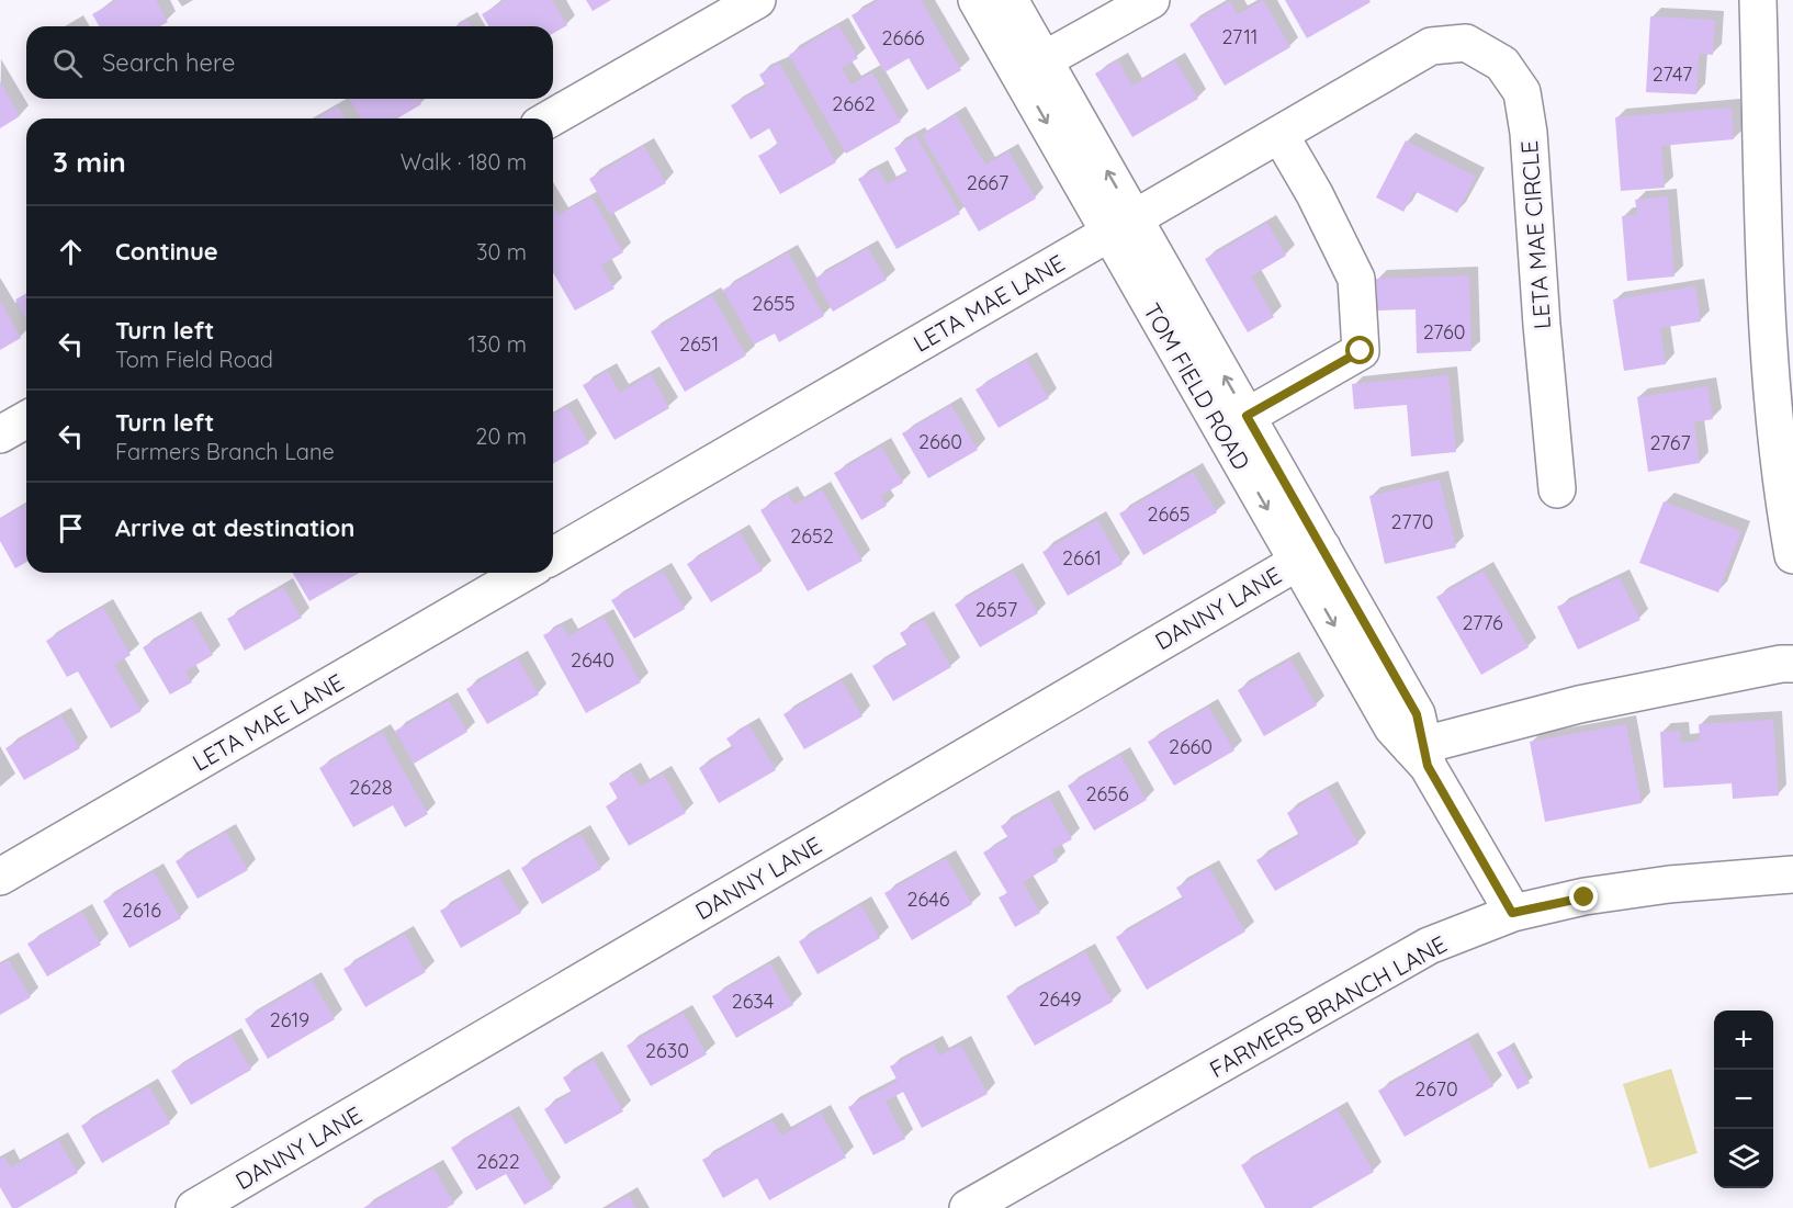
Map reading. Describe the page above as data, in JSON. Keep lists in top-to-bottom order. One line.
{"streets":{"street":["LETA MAE CIRCLE","LETA MAE LANE","TOM FIELD ROAD","DANNY LANE","FARMERS BRANCH LANE"]},"crossings":[["LETA MAE CIRCLE","LETA MAE LANE"],["LETA MAE LANE","TOM FIELD ROAD"],["TOM FIELD ROAD","DANNY LANE"],["TOM FIELD ROAD","FARMERS BRANCH LANE"]],"house_numbers":["2711","2666","2747","2662","2667","2655","2760","2651","2660","2767","2665","2770","2652","2661","2657","2776","2640","2660","2628","2656","2646","2616","2649","2634","2619","2630","2670","2622"],"page":{"search":"Search here","heading":["3 min","Walk · 180 m"],"list":[["Continue","30 m"],["Turn left","Tom Field Road","130 m"],["Turn left","Farmers Branch Lane","20 m"],"Arrive at destination"],"map_buttons":["+","−"]}}
